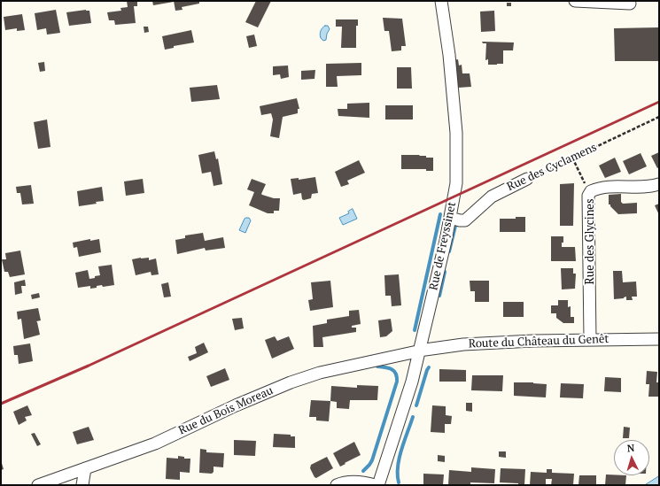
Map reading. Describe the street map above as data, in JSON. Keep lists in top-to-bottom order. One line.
{"streets":{"street":["Rue des Cyclamens","Rue des Glycines","Rue de Freyssinet","Route du Château du Genêt","Rue du Bois Moreau"]},"crossings":[["Rue des Cyclamens","Rue de Freyssinet"],["Rue des Glycines","Route du Château du Genêt"],["Rue de Freyssinet","Route du Château du Genêt"],["Rue de Freyssinet","Rue du Bois Moreau"],["Route du Château du Genêt","Rue du Bois Moreau"]],"north":"top"}
